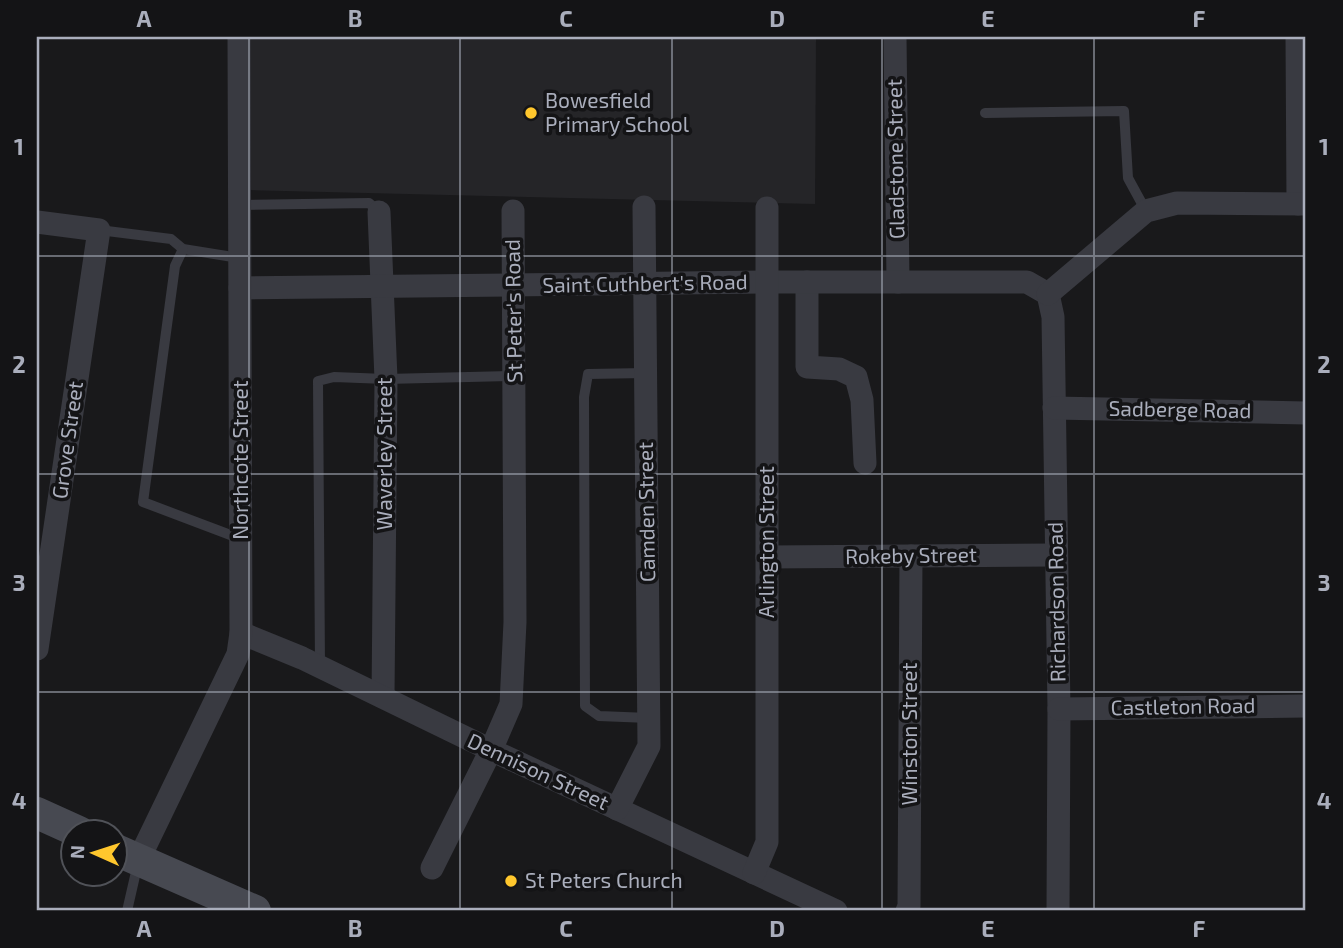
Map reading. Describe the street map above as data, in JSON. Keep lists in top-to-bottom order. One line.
{"streets":{"street":["Gladstone Street","Saint Cuthbert's Road","St Peter's Road","Sadberge Road","Grove Street","Waverley Street","Northcote Street","Camden Street","Arlington Street","Rokeby Street","Richardson Road","Castleton Road","Winston Street","Dennison Street"]},"crossings":[["Gladstone Street","Saint Cuthbert's Road"],["Saint Cuthbert's Road","St Peter's Road"],["Saint Cuthbert's Road","Waverley Street"],["Saint Cuthbert's Road","Northcote Street"],["Saint Cuthbert's Road","Camden Street"],["Saint Cuthbert's Road","Arlington Street"],["Saint Cuthbert's Road","Richardson Road"],["St Peter's Road","Dennison Street"],["Sadberge Road","Richardson Road"],["Waverley Street","Dennison Street"],["Northcote Street","Dennison Street"],["Camden Street","Dennison Street"],["Arlington Street","Rokeby Street"],["Arlington Street","Dennison Street"],["Rokeby Street","Richardson Road"],["Rokeby Street","Winston Street"],["Richardson Road","Castleton Road"]],"places":["Bowesfield Primary School","St Peters Church"],"north":"left","grid":{"columns":["A","B","C","D","E","F"],"rows":["1","2","3","4"]}}
